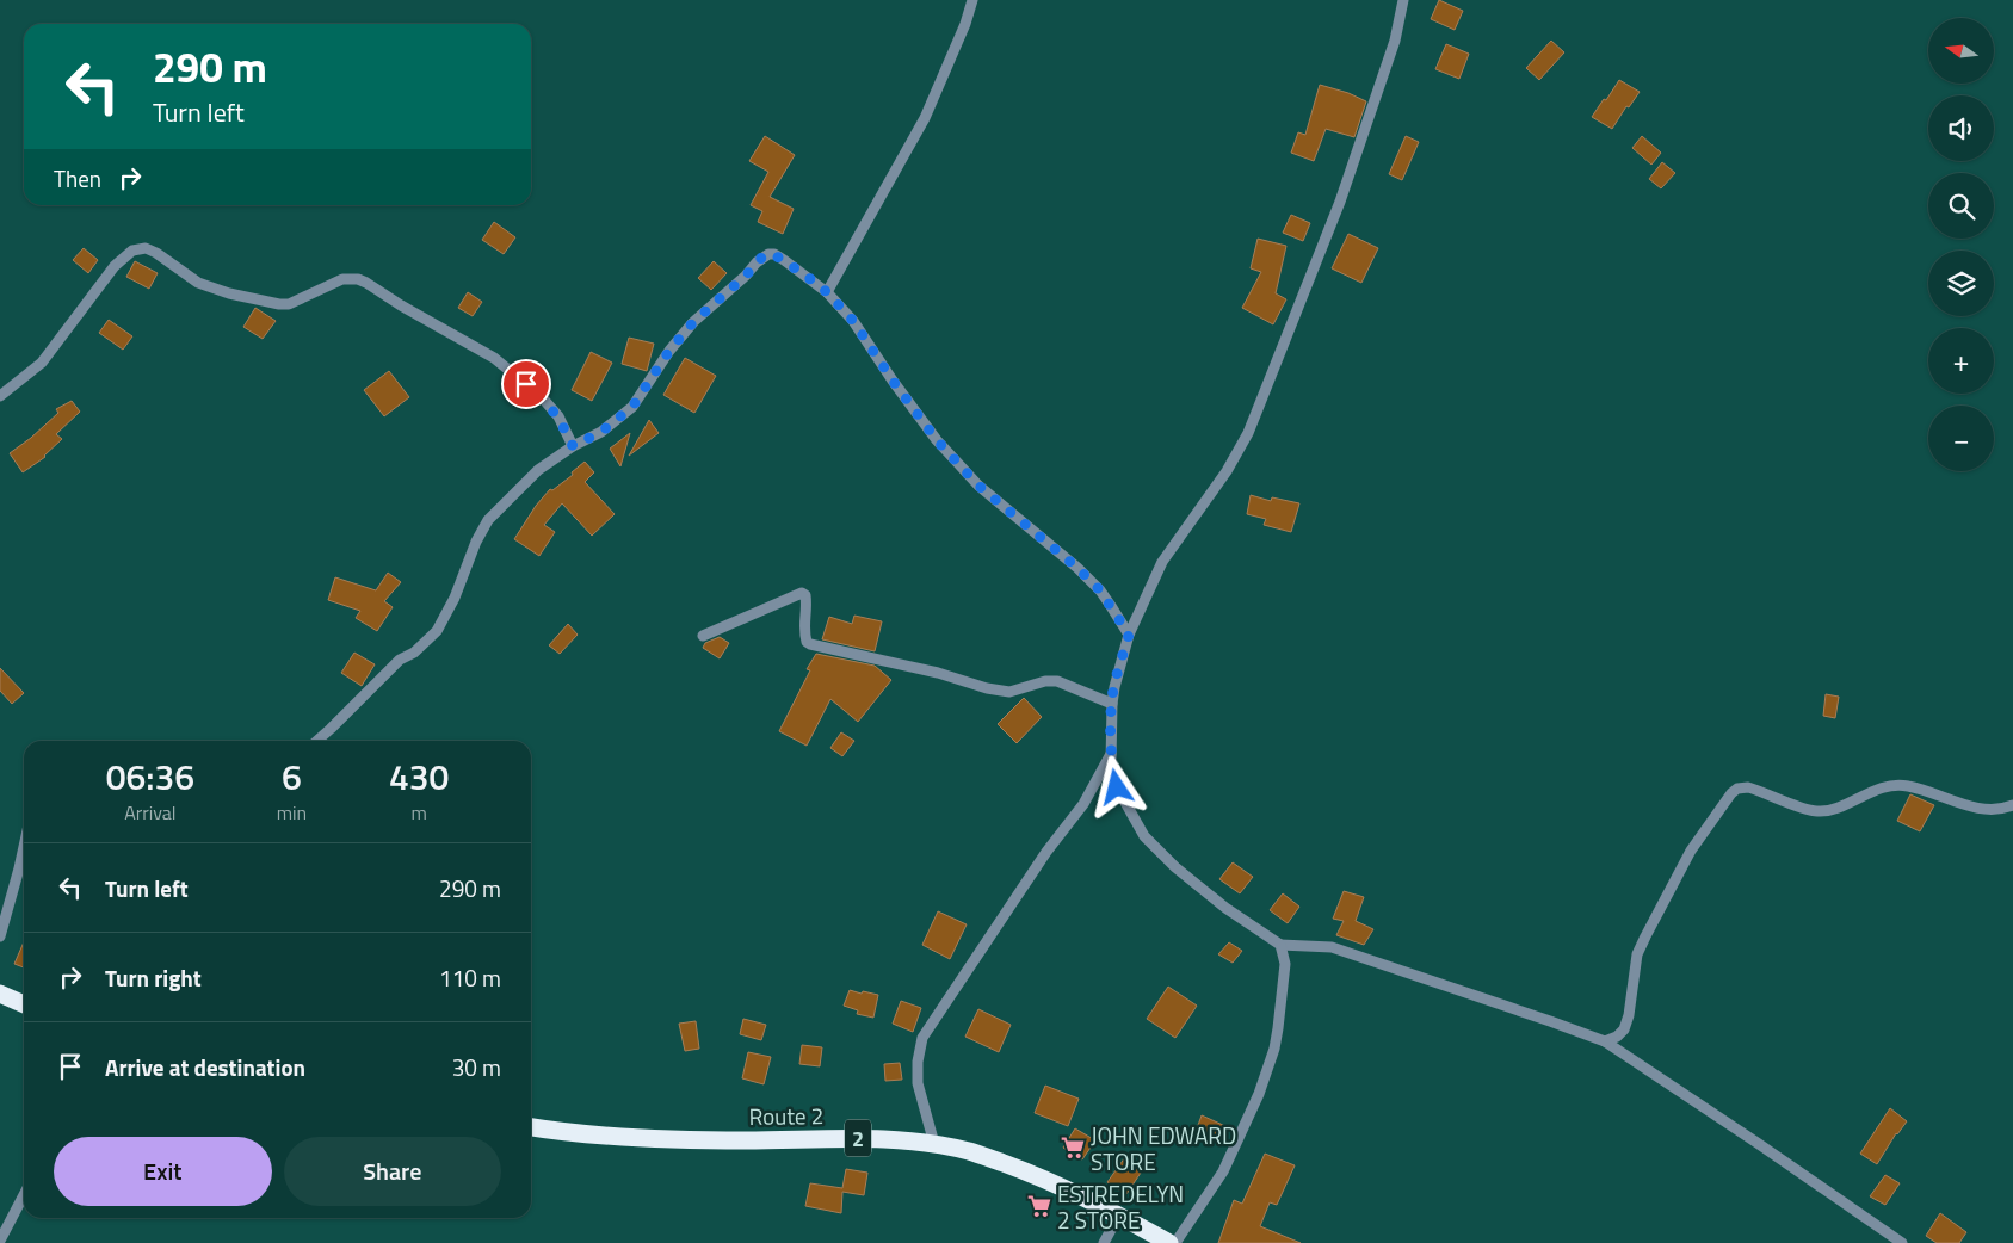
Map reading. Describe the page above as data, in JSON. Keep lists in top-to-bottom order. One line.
{"streets":{"highway":["Route 2","2"]},"places":{"supermarket":["JOHN EDWARD STORE","ESTREDELYN 2 STORE"]},"north":"left","page":{"map_buttons":["+","−"],"turn":["290 m","Turn left"],"then":"Then","eta":["06:36","Arrival","6","min","430","m"],"list":[{"name":"Turn left","value":"290 m"},{"name":"Turn right","value":"110 m"},{"name":"Arrive at destination","value":"30 m"}],"buttons":["Exit","Share"]}}
